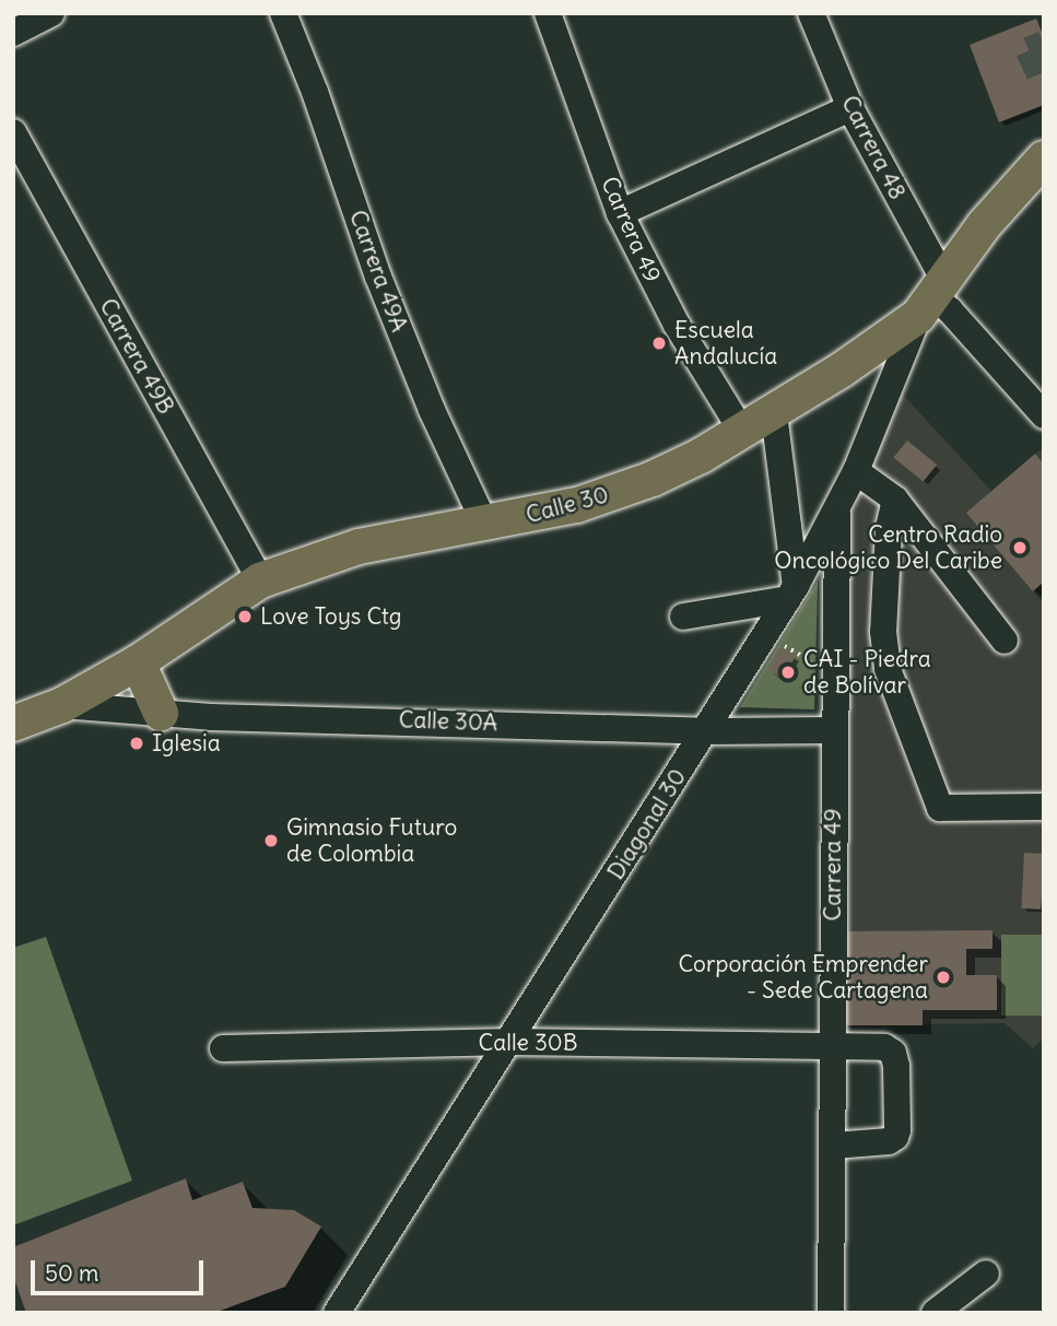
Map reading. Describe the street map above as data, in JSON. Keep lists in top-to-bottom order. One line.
{"streets":{"main road":["Calle 30"],"street":["Carrera 48","Carrera 49","Carrera 49A","Carrera 49B","Calle 30A","Diagonal 30","Calle 30B"]},"crossings":[["Carrera 48","Calle 30"],["Carrera 48","Diagonal 30"],["Carrera 49","Calle 30"],["Carrera 49","Calle 30A"],["Carrera 49","Diagonal 30"],["Carrera 49","Calle 30B"],["Carrera 49A","Calle 30"],["Carrera 49B","Calle 30"],["Calle 30","Calle 30A"],["Calle 30","Diagonal 30"],["Calle 30A","Diagonal 30"],["Diagonal 30","Calle 30B"]],"places":["Escuela Andalucía","Centro Radio Oncológico Del Caribe","Love Toys Ctg","CAI - Piedra de Bolívar","Iglesia","Gimnasio Futuro de Colombia","Corporación Emprender - Sede Cartagena"],"scale_bar":"50 m"}
